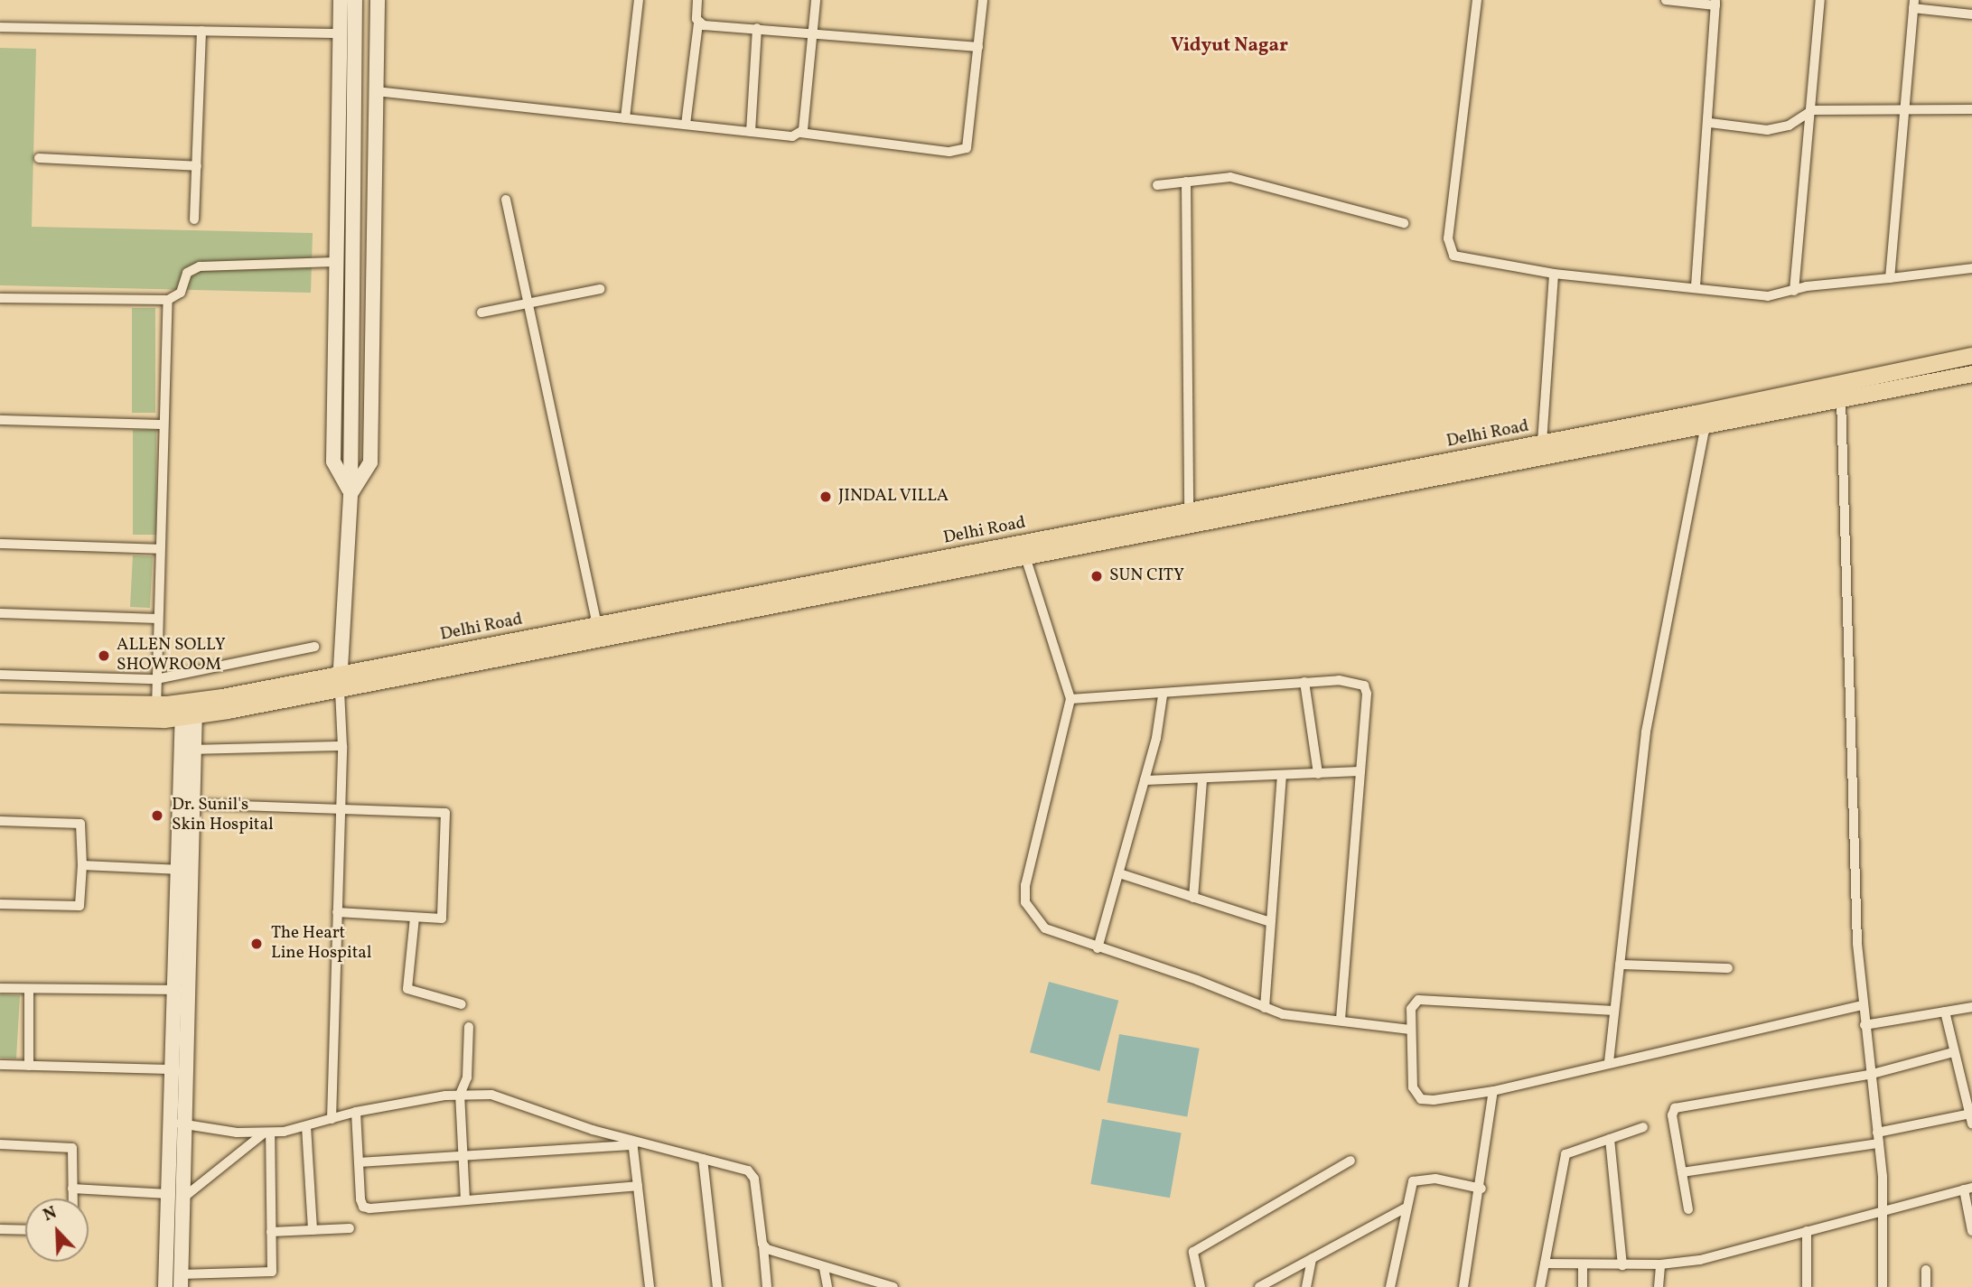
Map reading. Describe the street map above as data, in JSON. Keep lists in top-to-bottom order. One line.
{"streets":{"main road":["Delhi Road"]},"districts":["Vidyut Nagar"],"places":["JINDAL VILLA","SUN CITY","ALLEN SOLLY SHOWROOM","Dr. Sunil's Skin Hospital","The Heart Line Hospital"],"north":"top left"}
